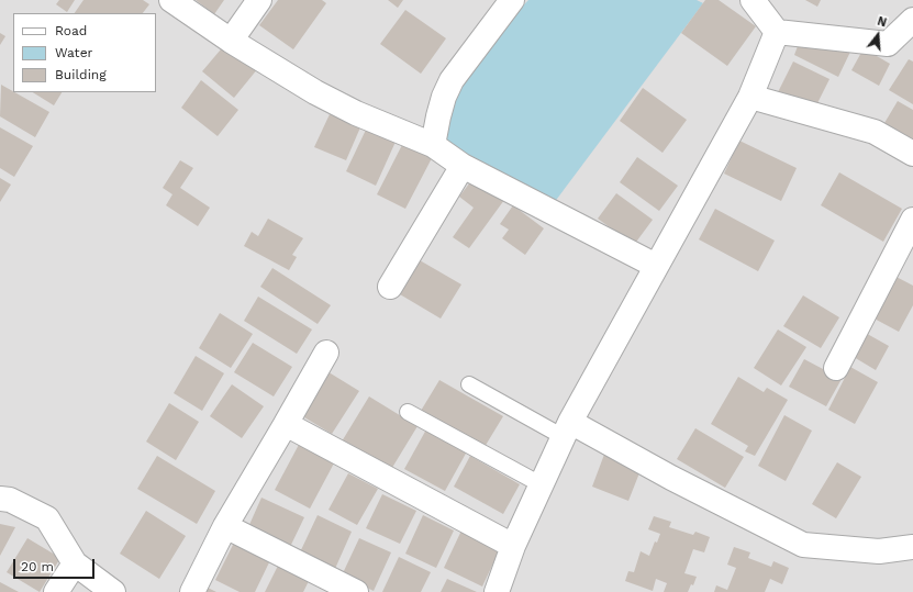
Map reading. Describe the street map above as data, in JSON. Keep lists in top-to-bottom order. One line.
{"legend":["Road","Water","Building"],"scale_bar":"20 m","north":"top"}
